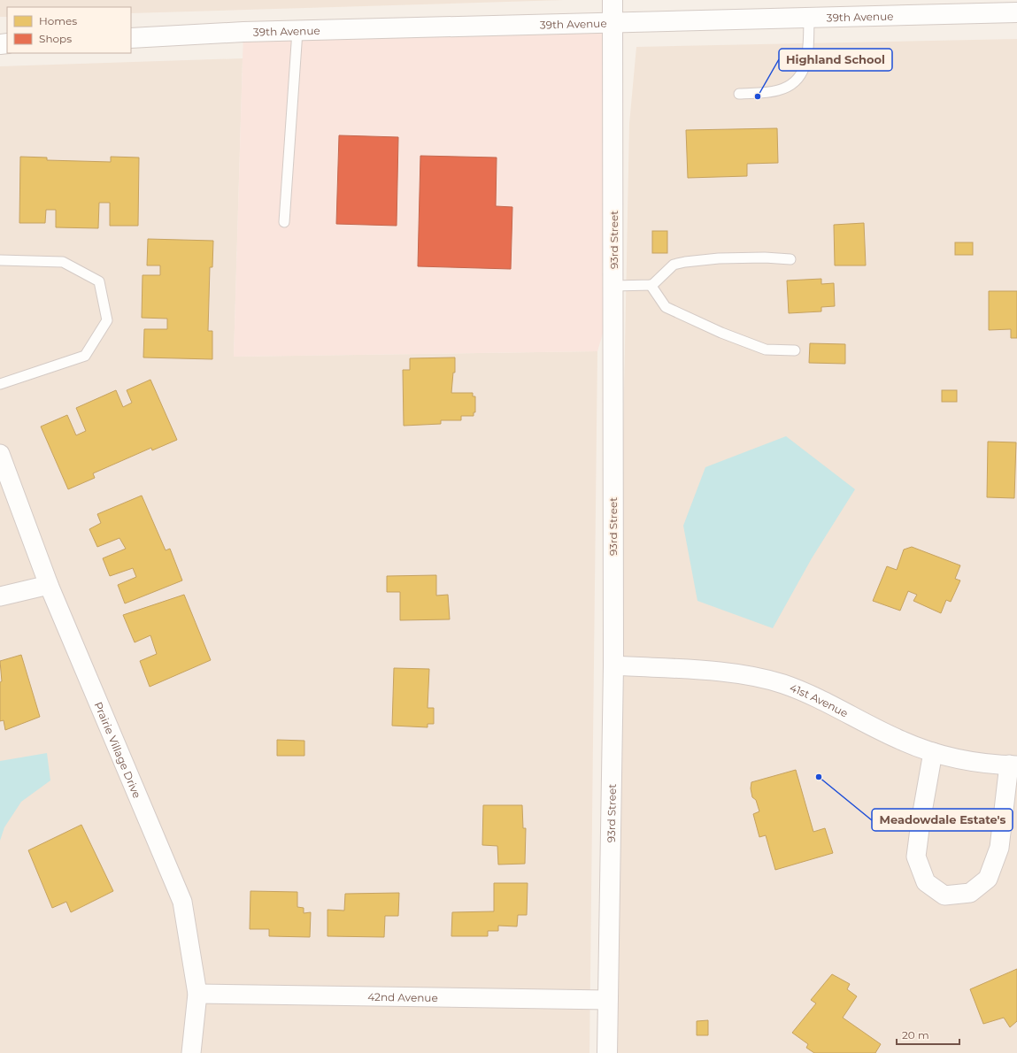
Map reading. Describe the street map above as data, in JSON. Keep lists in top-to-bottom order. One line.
{"streets":{"street":["39th Avenue","93rd Street","41st Avenue","Prairie Village Drive","42nd Avenue"]},"crossings":[["39th Avenue","93rd Street"],["93rd Street","41st Avenue"],["93rd Street","42nd Avenue"],["Prairie Village Drive","42nd Avenue"]],"places":["Highland School","Meadowdale Estate's"],"legend":["Homes","Shops"],"scale_bar":"20 m"}
